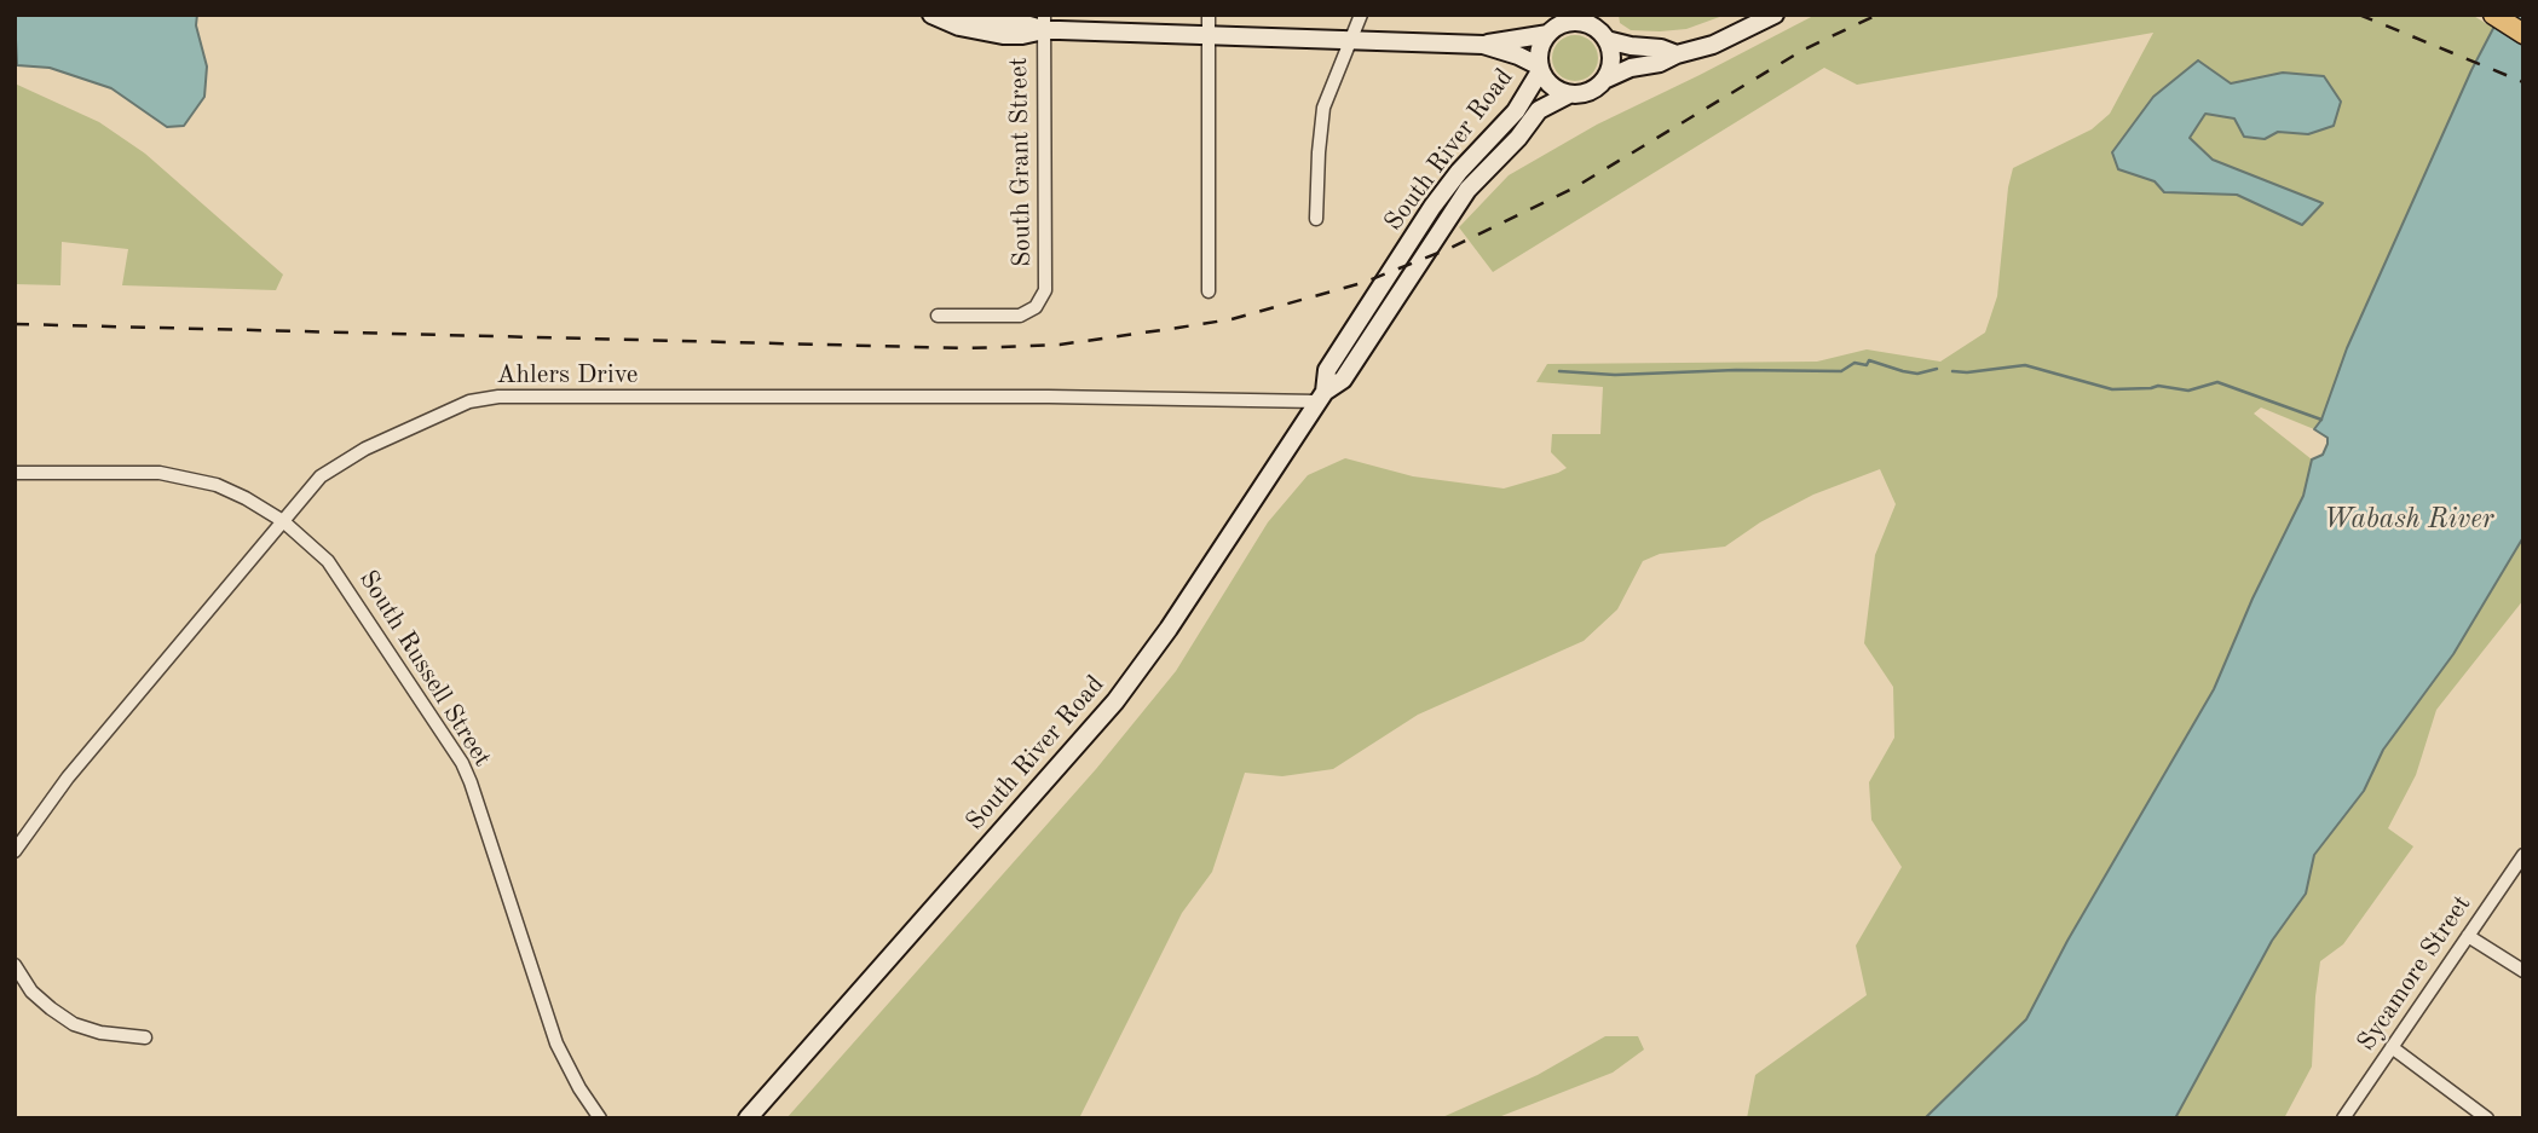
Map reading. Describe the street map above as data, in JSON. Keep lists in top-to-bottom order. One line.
{"streets":{"main road":["South River Road"],"street":["South Grant Street","Ahlers Drive","South Russell Street","Sycamore Street"]},"crossings":[["South River Road","Ahlers Drive"],["Ahlers Drive","South Russell Street"]],"water":["Wabash River"]}
